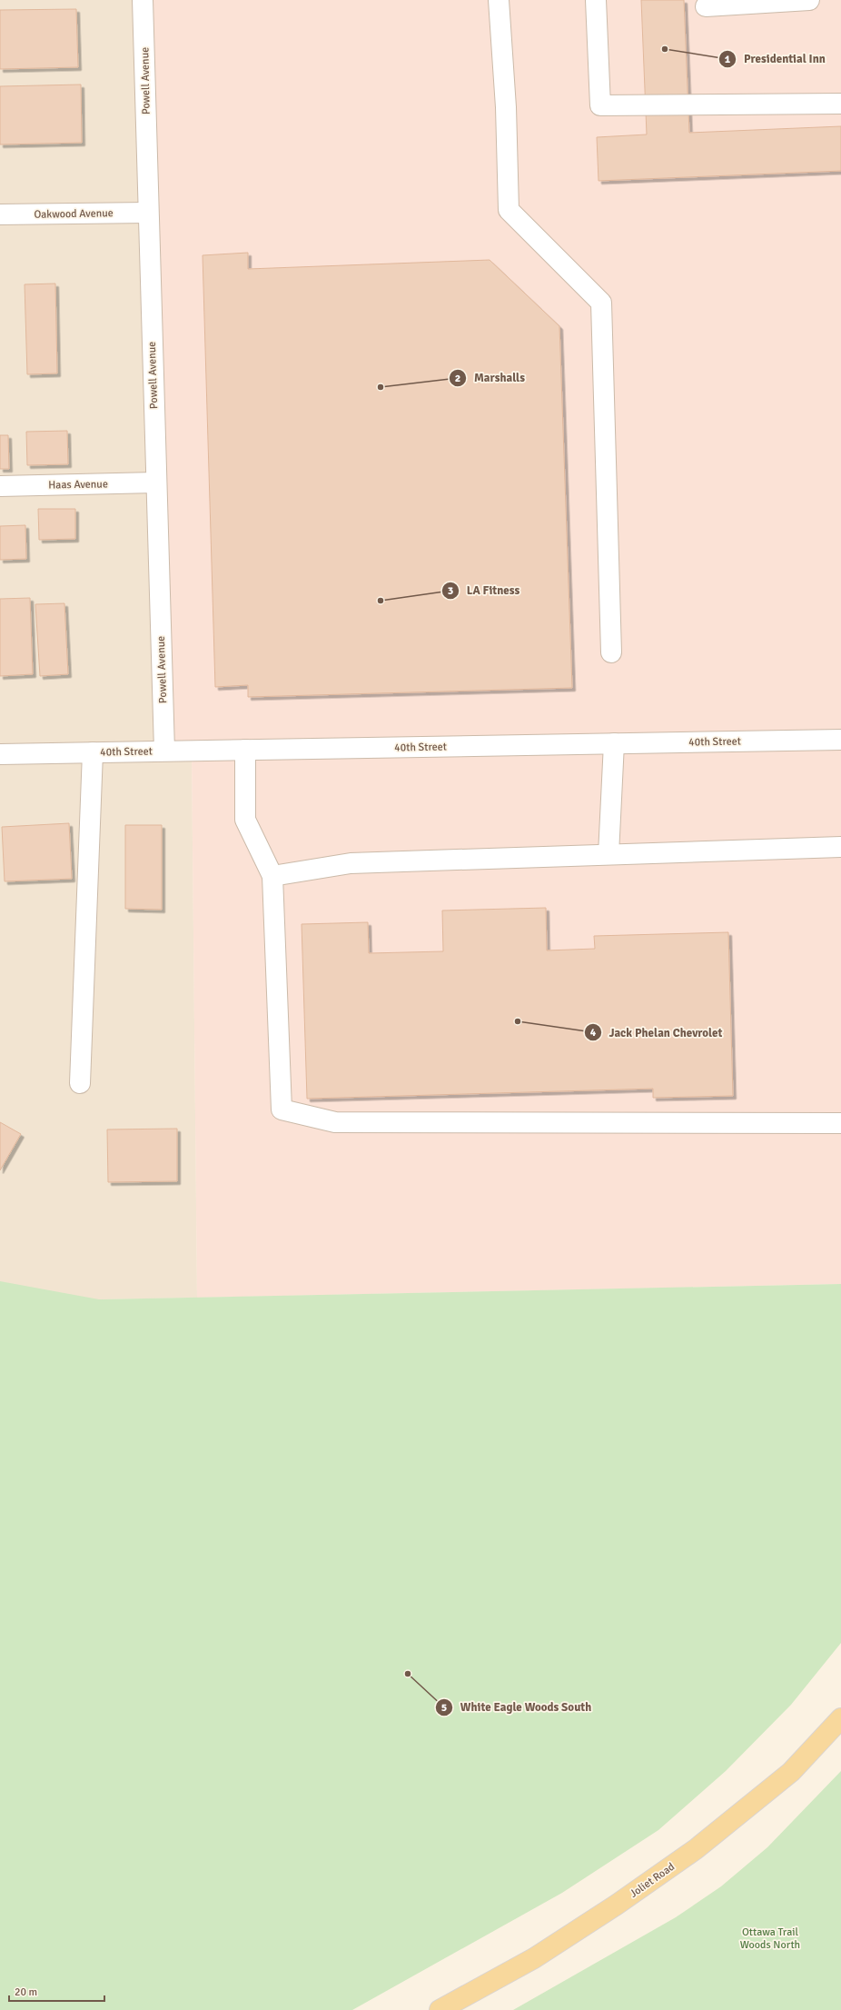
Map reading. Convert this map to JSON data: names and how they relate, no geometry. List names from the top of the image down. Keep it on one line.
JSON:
{"streets":{"main road":["Joliet Road"],"street":["Powell Avenue","Oakwood Avenue","Haas Avenue","40th Street"]},"crossings":[["Powell Avenue","Oakwood Avenue"],["Powell Avenue","Haas Avenue"],["Powell Avenue","40th Street"]],"parks":["Ottawa Trail Woods North"],"places":["Presidential Inn","Marshalls","LA Fitness","Jack Phelan Chevrolet","White Eagle Woods South"],"scale_bar":"20 m"}
